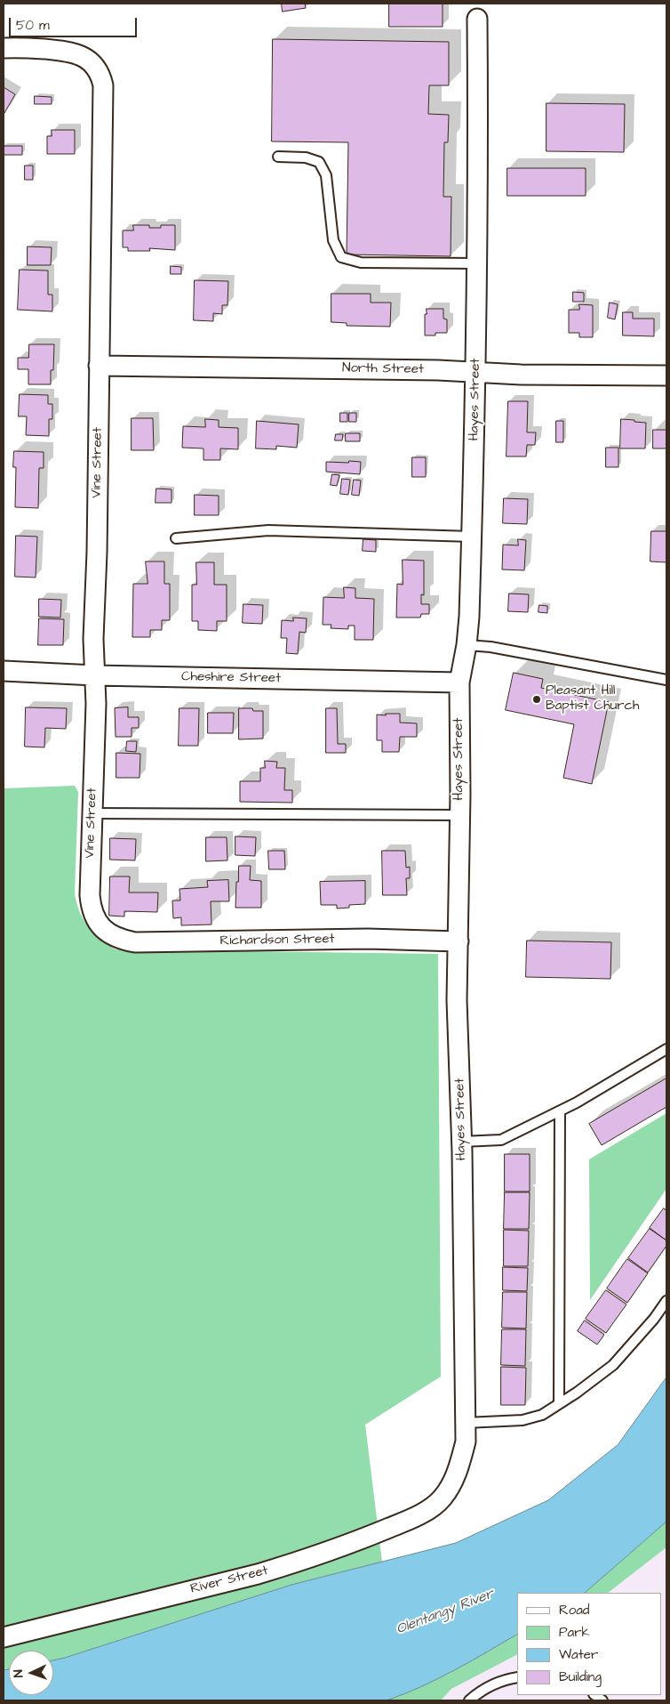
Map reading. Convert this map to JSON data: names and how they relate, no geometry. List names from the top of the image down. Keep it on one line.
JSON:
{"streets":{"street":["North Street","Hayes Street","Vine Street","Cheshire Street","Richardson Street","River Street"]},"crossings":[["North Street","Hayes Street"],["North Street","Vine Street"],["Hayes Street","Cheshire Street"],["Hayes Street","Richardson Street"],["Hayes Street","River Street"],["Vine Street","Cheshire Street"],["Vine Street","Richardson Street"]],"water":["Olentangy River"],"places":["Pleasant Hill Baptist Church"],"legend":["Road","Park","Water","Building"],"scale_bar":"50 m","north":"left"}
